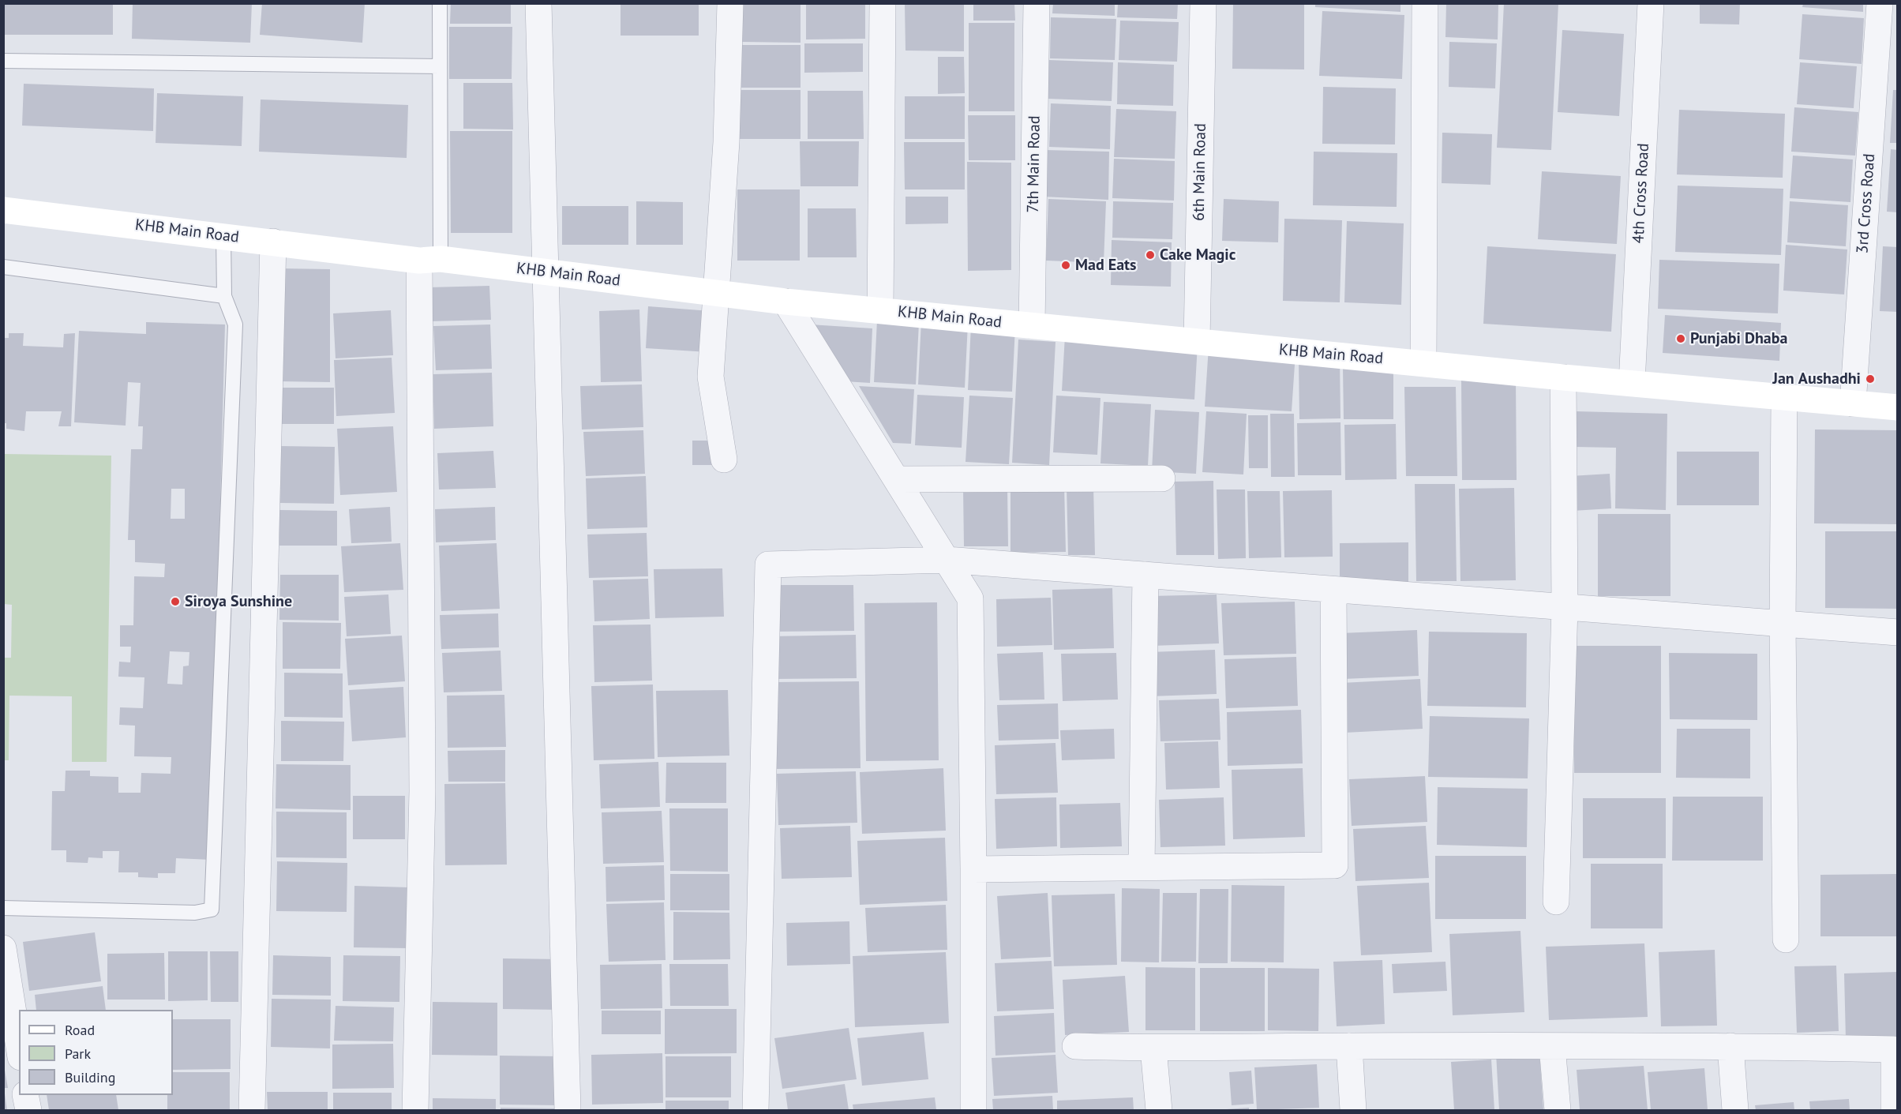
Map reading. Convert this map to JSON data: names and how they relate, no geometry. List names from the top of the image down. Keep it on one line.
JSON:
{"streets":{"main road":["KHB Main Road"],"street":["7th Main Road","6th Main Road","4th Cross Road","3rd Cross Road"]},"crossings":[["7th Main Road","KHB Main Road"],["6th Main Road","KHB Main Road"],["4th Cross Road","KHB Main Road"],["3rd Cross Road","KHB Main Road"]],"places":["Cake Magic","Mad Eats","Punjabi Dhaba","Jan Aushadhi","Siroya Sunshine"],"legend":["Road","Park","Building"]}
